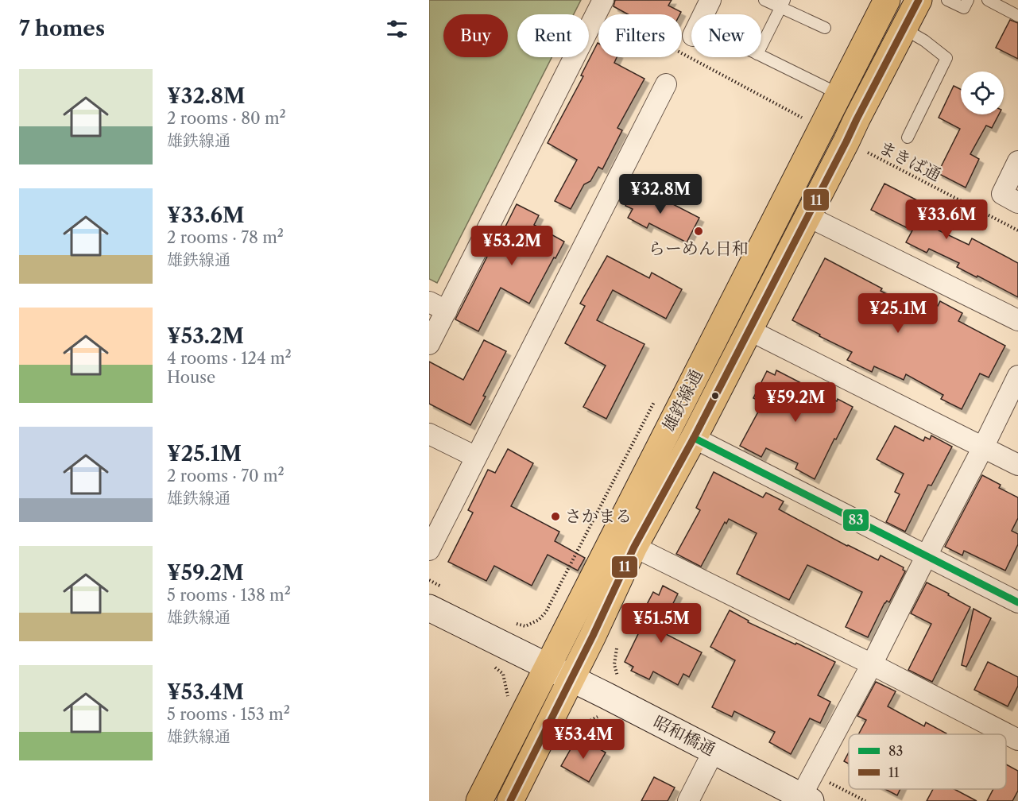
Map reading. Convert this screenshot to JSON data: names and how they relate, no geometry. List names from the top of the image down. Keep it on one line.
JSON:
{"streets":{"main road":["雄鉄線通"],"street":["昭和橋通"],"path":["まきば通"]},"crossings":[["雄鉄線通","昭和橋通"]],"places":["らーめん日和","さかまる"],"lines":["transit line 11","transit line 83"],"legend":["83","11"],"page":{"heading":"7 homes","chip":["Buy","Rent","Filters","New"],"list":[{"name":"¥32.8M","note":"2 rooms · 80 m² · 雄鉄線通"},{"name":"¥33.6M","note":"2 rooms · 78 m² · 雄鉄線通"},{"name":"¥53.2M","note":"4 rooms · 124 m² · House"},{"name":"¥25.1M","note":"2 rooms · 70 m² · 雄鉄線通"},{"name":"¥59.2M","note":"5 rooms · 138 m² · 雄鉄線通"},{"name":"¥53.4M","note":"5 rooms · 153 m² · 雄鉄線通"}],"price":["¥32.8M","¥33.6M","¥53.2M","¥25.1M","¥59.2M","¥51.5M","¥53.4M"]}}
